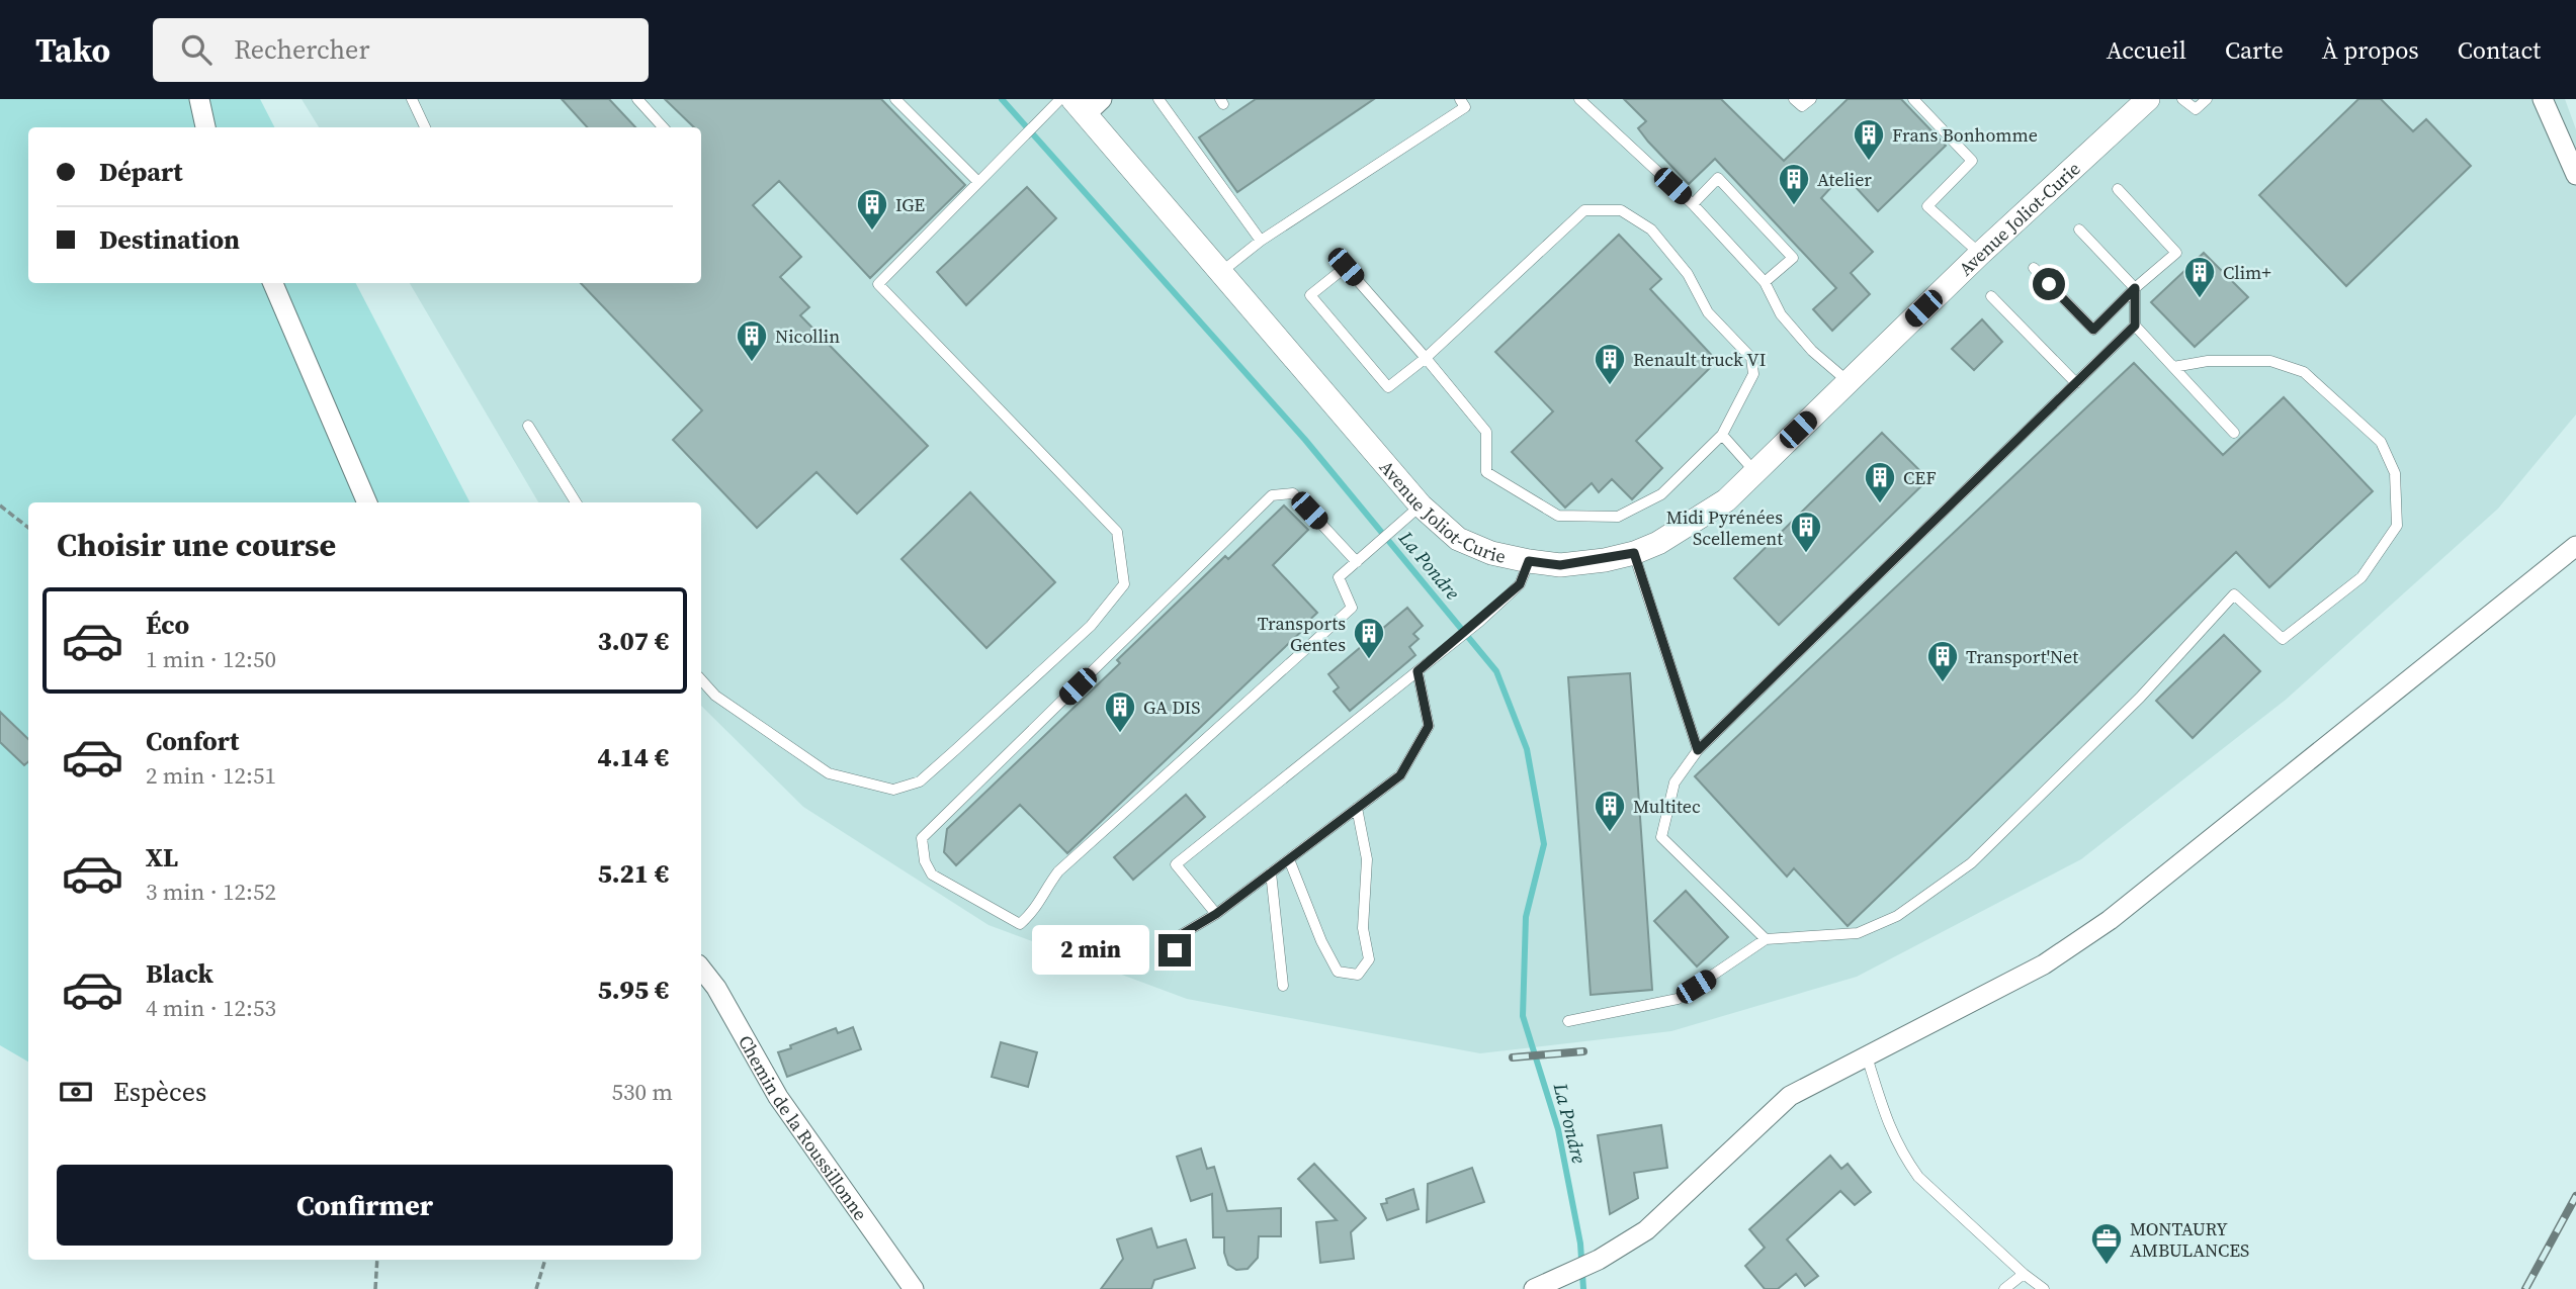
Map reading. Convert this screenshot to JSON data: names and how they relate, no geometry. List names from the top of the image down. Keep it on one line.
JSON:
{"streets":{"street":["Avenue Joliot-Curie","Chemin de la Roussillonne"]},"water":["La Pondre"],"places":{"building":["Frans Bonhomme","Atelier","IGE","Clim+","Nicollin","Renault truck VI","CEF","Midi Pyrénées Scellement","Transports Gentes","Transport'Net","GA DIS","Multitec"],"office":["MONTAURY AMBULANCES"]},"page":{"header":"Tako","search":"Rechercher","nav":["Accueil","Carte","À propos","Contact"],"banner":["Départ","Destination"],"heading":"Choisir une course","list":[{"name":"Éco","note":"1 min · 12:50","value":"3.07 €"},{"name":"Confort","note":"2 min · 12:51","value":"4.14 €"},{"name":"XL","note":"3 min · 12:52","value":"5.21 €"},{"name":"Black","note":"4 min · 12:53","value":"5.95 €"}],"bubble":"2 min","pay":["Espèces","530 m"],"buttons":"Confirmer"}}
